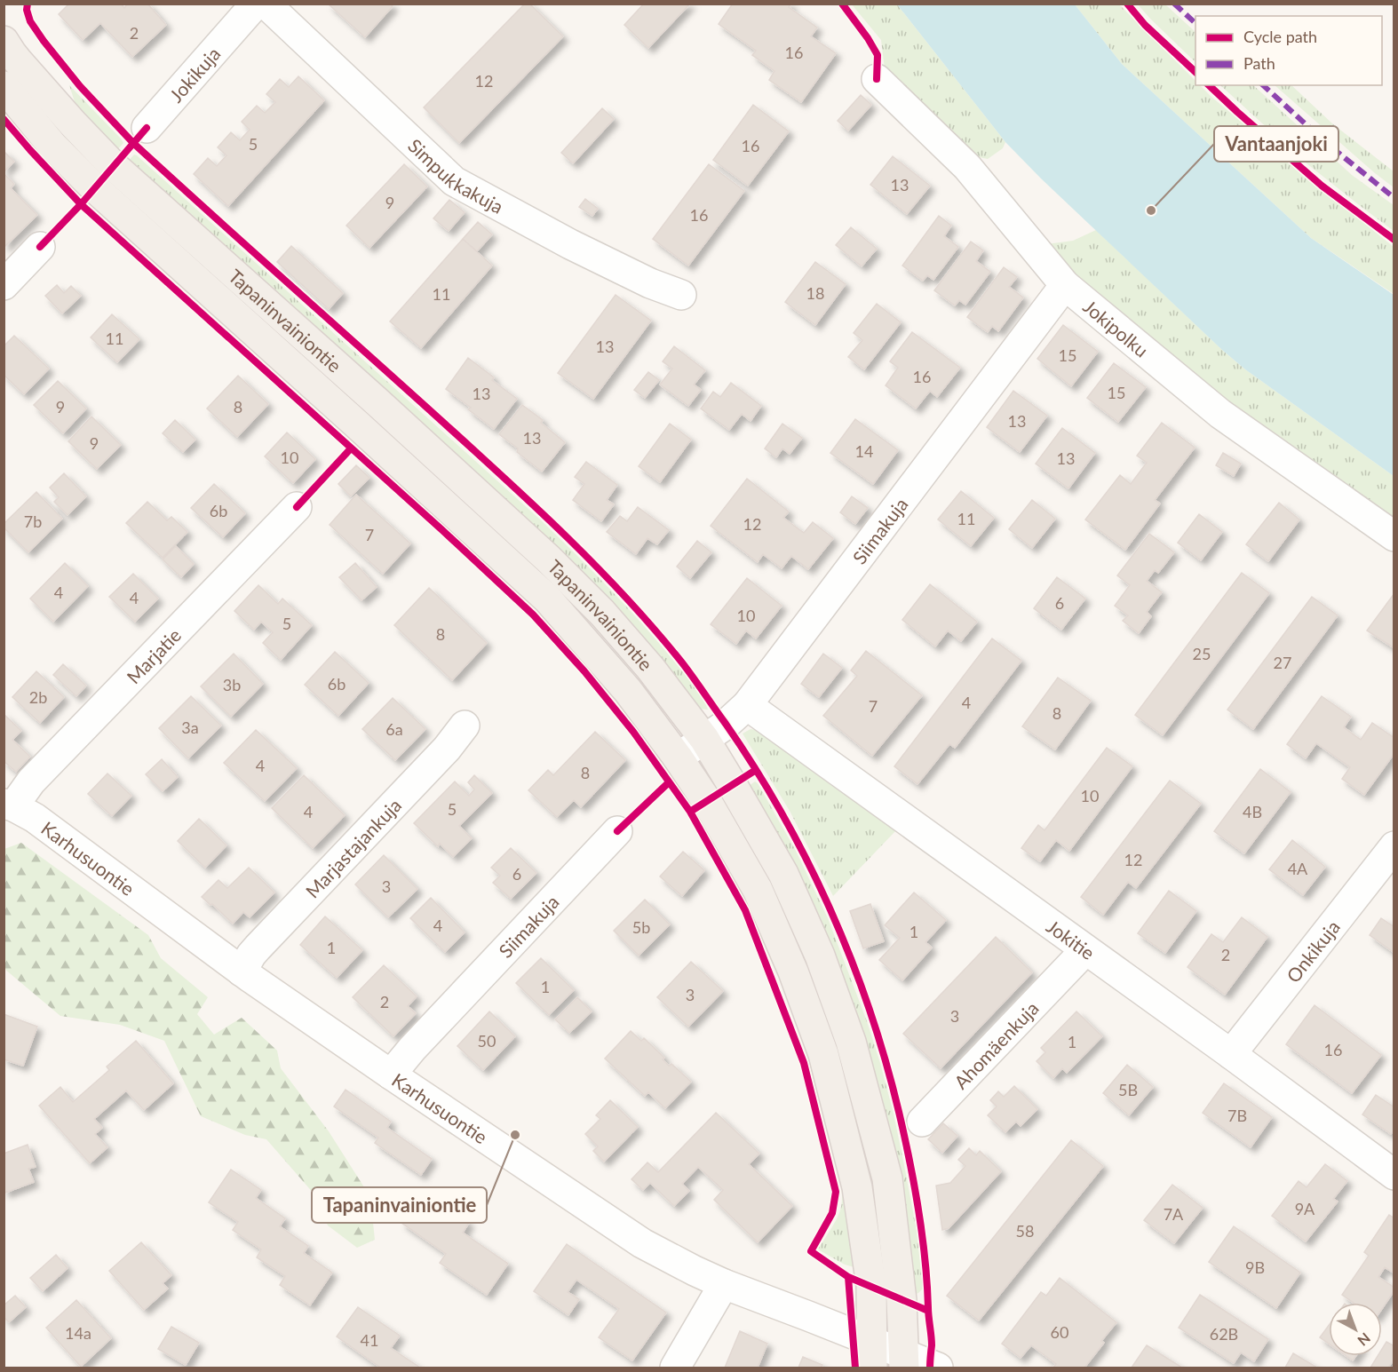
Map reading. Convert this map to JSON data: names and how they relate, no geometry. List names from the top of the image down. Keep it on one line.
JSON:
{"streets":{"main road":["Tapaninvainiontie"],"street":["Jokikuja","Simpukkakuja","Jokipolku","Siimakuja","Marjatie","Marjastajankuja","Karhusuontie","Jokitie","Onkikuja","Ahomäenkuja"]},"crossings":[["Tapaninvainiontie","Siimakuja"],["Tapaninvainiontie","Karhusuontie"],["Jokipolku","Siimakuja"],["Siimakuja","Karhusuontie"],["Siimakuja","Jokitie"],["Marjatie","Karhusuontie"],["Marjastajankuja","Karhusuontie"],["Jokitie","Onkikuja"],["Jokitie","Ahomäenkuja"]],"places":["Vantaanjoki","Tapaninvainiontie"],"house_numbers":["2","16","12","5","16","13","9","16","18","11","11","13","15","16","15","13","9","8","13","13","9","14","10","13","6b","11","7b","12","7","4","4","6","10","5","8","25","27","6b","3b","2b","4","7","8","3a","6a","4","8","10","5","4","4B","12","4A","6","3","4","5b","1","1","2","1","3","2","3","50","1","16","5B","7B","9A","7A","58","9B","60","14a","62B","41"],"legend":["Cycle path","Path"],"north":"bottom right"}
